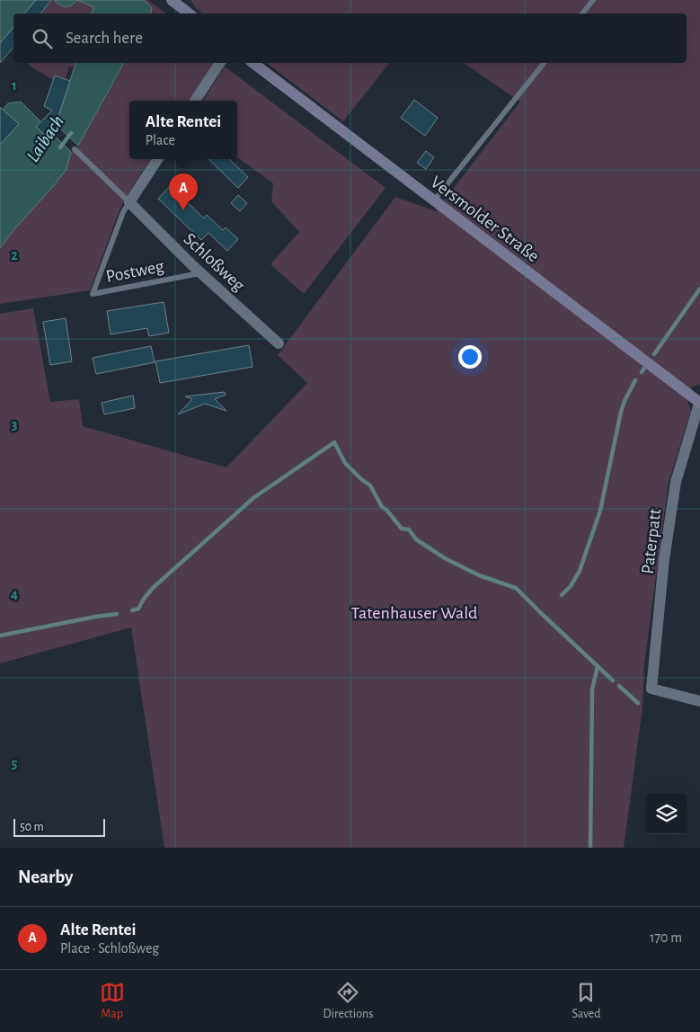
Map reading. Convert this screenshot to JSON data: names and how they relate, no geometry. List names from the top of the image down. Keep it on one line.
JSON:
{"streets":{"main road":["Versmolder Straße"],"street":["Schloßweg","Paterpatt"],"lane":["Postweg"]},"crossings":[["Versmolder Straße","Paterpatt"],["Schloßweg","Postweg"]],"water":["Laibach"],"parks":["Tatenhauser Wald"],"scale_bar":"50 m","page":{"search":"Search here","popup":["Alte Rentei","Place"],"pins":"A","scale":"50 m","heading":"Nearby","list":[{"mark":"A","name":"Alte Rentei","note":"Place · Schloßweg","value":"170 m"}],"nav":["Map","Directions","Saved"]},"grid":{"rows":["1","2","3","4","5"]}}
